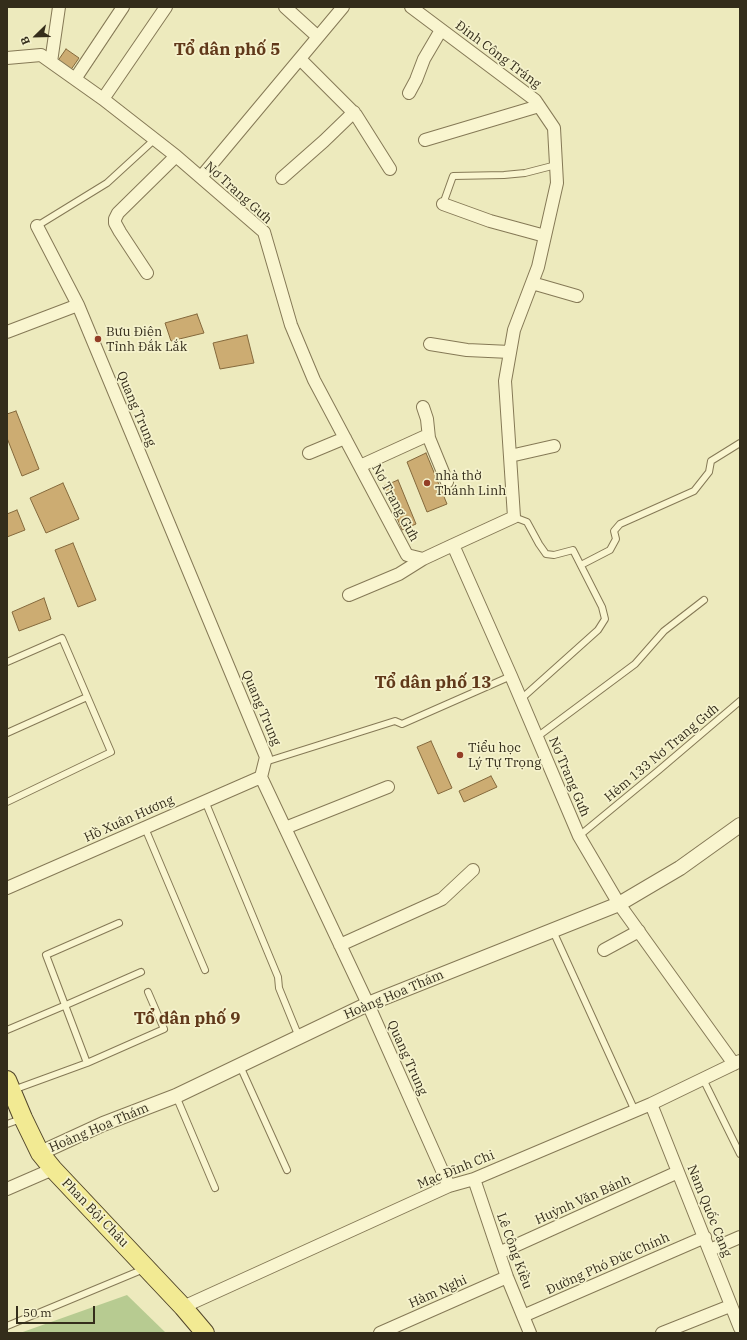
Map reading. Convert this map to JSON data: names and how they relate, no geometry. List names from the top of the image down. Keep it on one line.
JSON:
{"streets":{"main road":["Phan Bội Châu"],"street":["Đinh Công Tráng","Nơ Trang Gưh","Quang Trung","Hồ Xuân Hương","Hoàng Hoa Thám","Mạc Đĩnh Chi","Huỳnh Văn Bánh","Nam Quốc Cang","Lê Công Kiều","Đường Phó Đức Chính","Hàm Nghi"],"lane":["Hẻm 133 Nơ Trang Gưh"]},"crossings":[["Nơ Trang Gưh","Hẻm 133 Nơ Trang Gưh"],["Nơ Trang Gưh","Hoàng Hoa Thám"],["Nơ Trang Gưh","Mạc Đĩnh Chi"],["Quang Trung","Hồ Xuân Hương"],["Quang Trung","Hoàng Hoa Thám"],["Quang Trung","Mạc Đĩnh Chi"],["Hoàng Hoa Thám","Phan Bội Châu"],["Mạc Đĩnh Chi","Nam Quốc Cang"],["Mạc Đĩnh Chi","Phan Bội Châu"],["Mạc Đĩnh Chi","Lê Công Kiều"],["Huỳnh Văn Bánh","Nam Quốc Cang"],["Huỳnh Văn Bánh","Lê Công Kiều"],["Nam Quốc Cang","Đường Phó Đức Chính"],["Lê Công Kiều","Đường Phó Đức Chính"],["Lê Công Kiều","Hàm Nghi"]],"districts":["Tổ dân phố 5","Tổ dân phố 13","Tổ dân phố 9"],"places":["Bưu Điện Tỉnh Đắk Lắk","nhà thờ Thánh Linh","Tiểu học Lý Tự Trọng"],"scale_bar":"50 m","north":"bottom left"}
